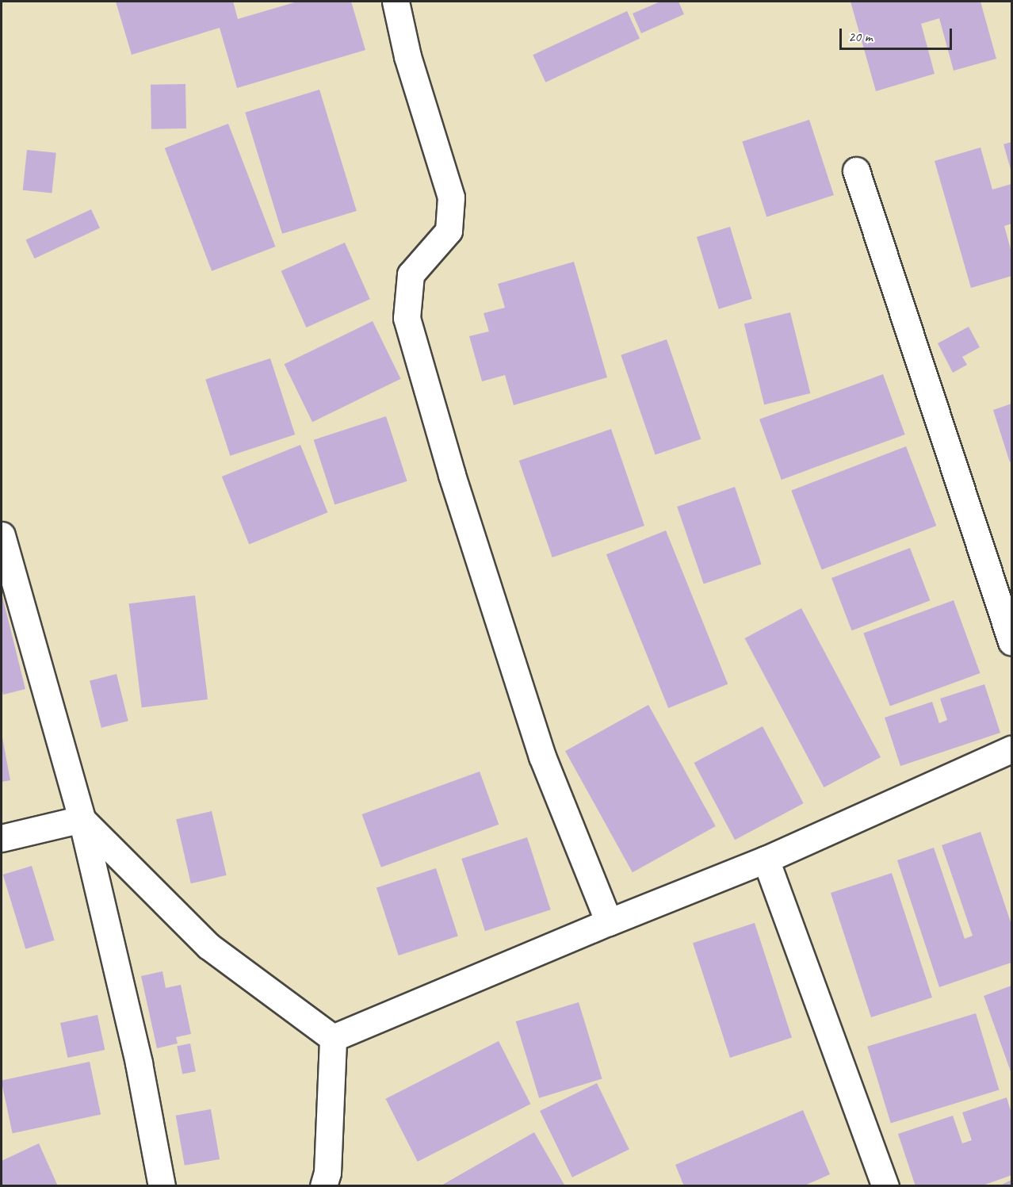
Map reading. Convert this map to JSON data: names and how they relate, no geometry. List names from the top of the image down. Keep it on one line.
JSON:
{"scale_bar":"20 m"}
